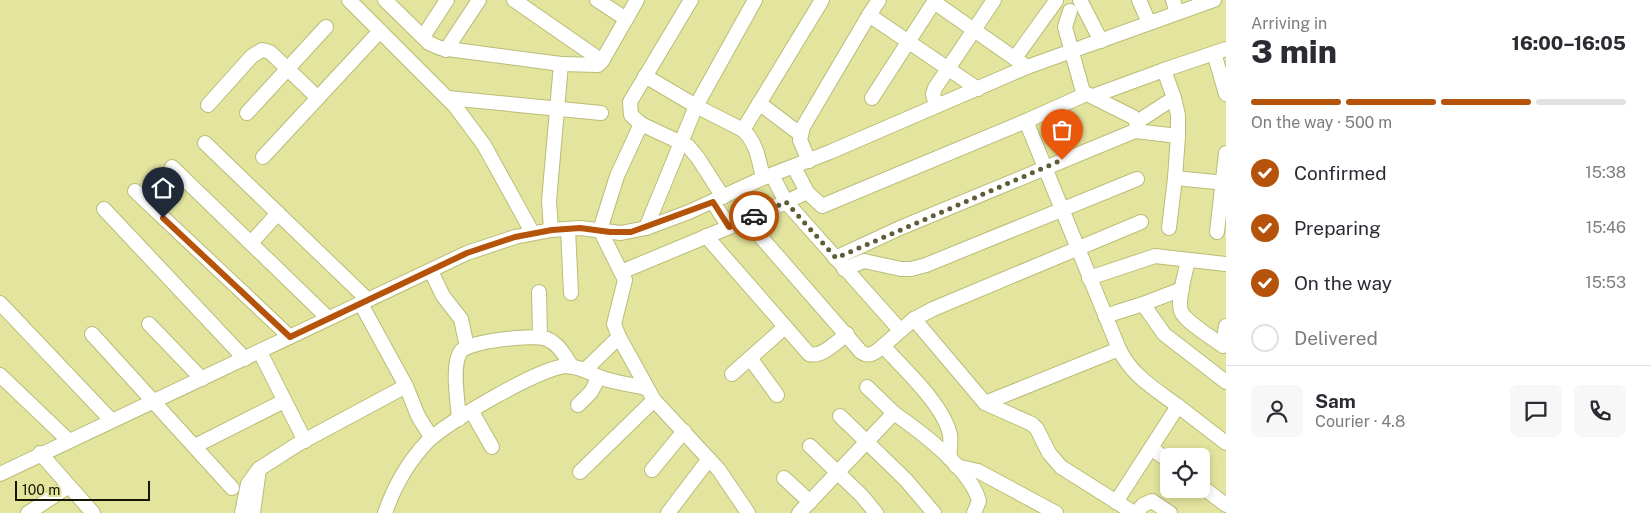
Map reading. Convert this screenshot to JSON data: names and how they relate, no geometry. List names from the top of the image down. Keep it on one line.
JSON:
{"scale_bar":"100 m","page":{"heading":["3 min","Arriving in","16:00–16:05"],"panel":["Sam","Courier · 4.8"],"bar":"On the way · 500 m","list":[["Confirmed","15:38"],["Preparing","15:46"],["On the way","15:53"],"Delivered"],"scale":"100 m"}}
